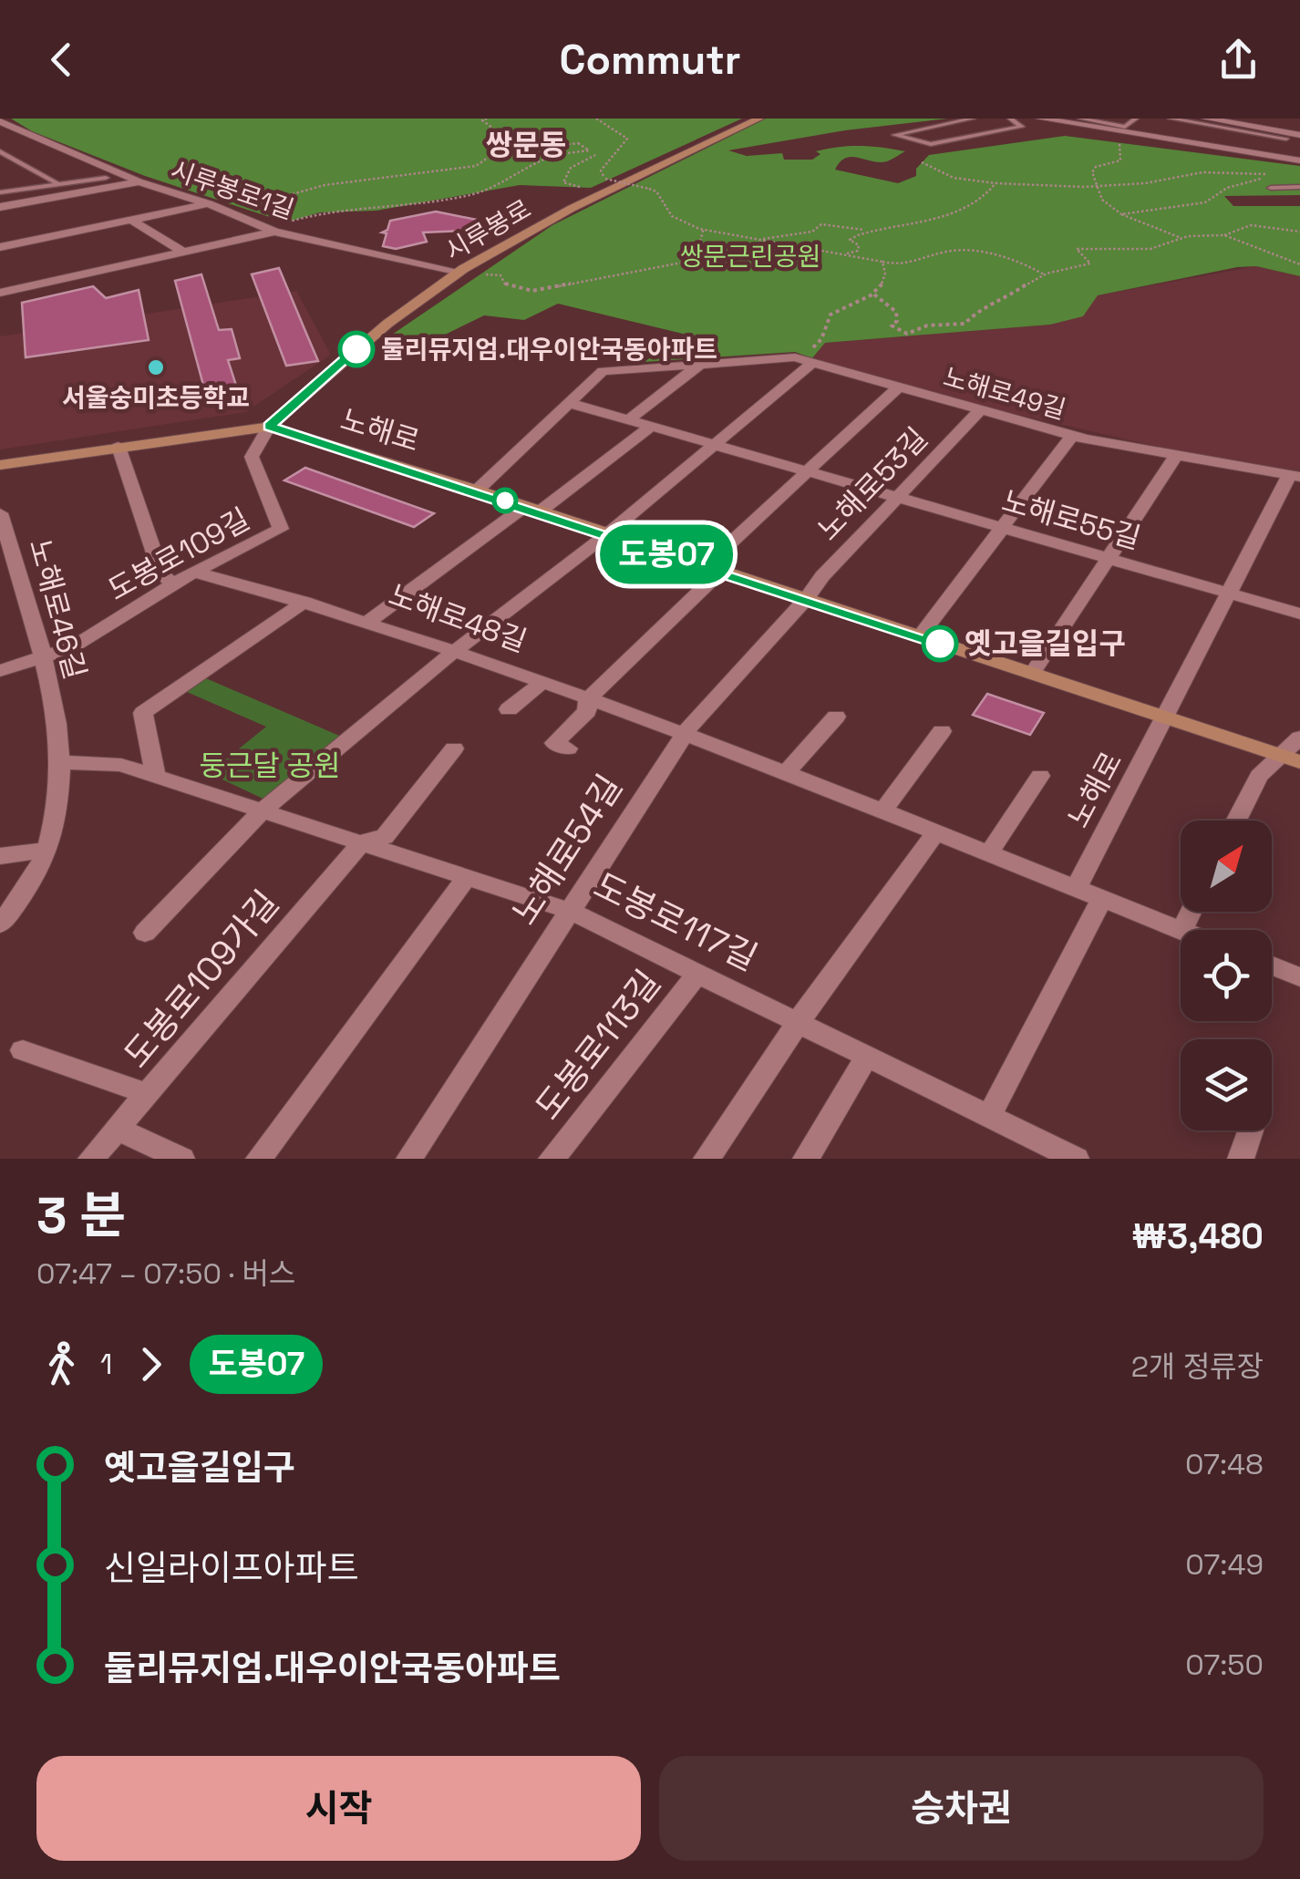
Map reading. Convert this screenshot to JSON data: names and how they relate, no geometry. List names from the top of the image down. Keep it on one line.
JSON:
{"streets":{"main road":["시루봉로","노해로"],"street":["시루봉로1길","노해로49길","노해로53길","노해로55길","도봉로109길","노해로46길","노해로48길","노해로54길","도봉로117길","도봉로109가길","도봉로113길"]},"crossings":[["시루봉로1길","시루봉로"],["시루봉로","노해로"],["시루봉로","도봉로109길"],["노해로49길","노해로"],["노해로49길","노해로53길"],["노해로49길","노해로55길"],["노해로","노해로53길"],["노해로","도봉로109길"],["노해로","노해로48길"],["노해로","노해로54길"],["노해로53길","노해로55길"],["노해로53길","노해로54길"],["도봉로109길","노해로46길"],["도봉로109길","노해로48길"],["노해로46길","도봉로117길"],["노해로48길","노해로54길"],["노해로54길","도봉로117길"],["도봉로117길","도봉로109가길"],["도봉로117길","도봉로113길"]],"districts":["쌍문동"],"parks":["쌍문근린공원","둥근달 공원"],"places":["둘리뮤지엄.대우이안국동아파트","서울숭미초등학교","옛고을길입구"],"lines":["bus line 도봉07"],"north":"top right","page":{"header":"Commutr","on_map":"도봉07","heading":["3 분","07:47 – 07:50 · 버스","₩3,480"],"legs":["1","도봉07","2개 정류장"],"list":[{"name":"옛고을길입구","value":"07:48"},{"name":"신일라이프아파트","value":"07:49"},{"name":"둘리뮤지엄.대우이안국동아파트","value":"07:50"}],"buttons":["시작","승차권"]}}
